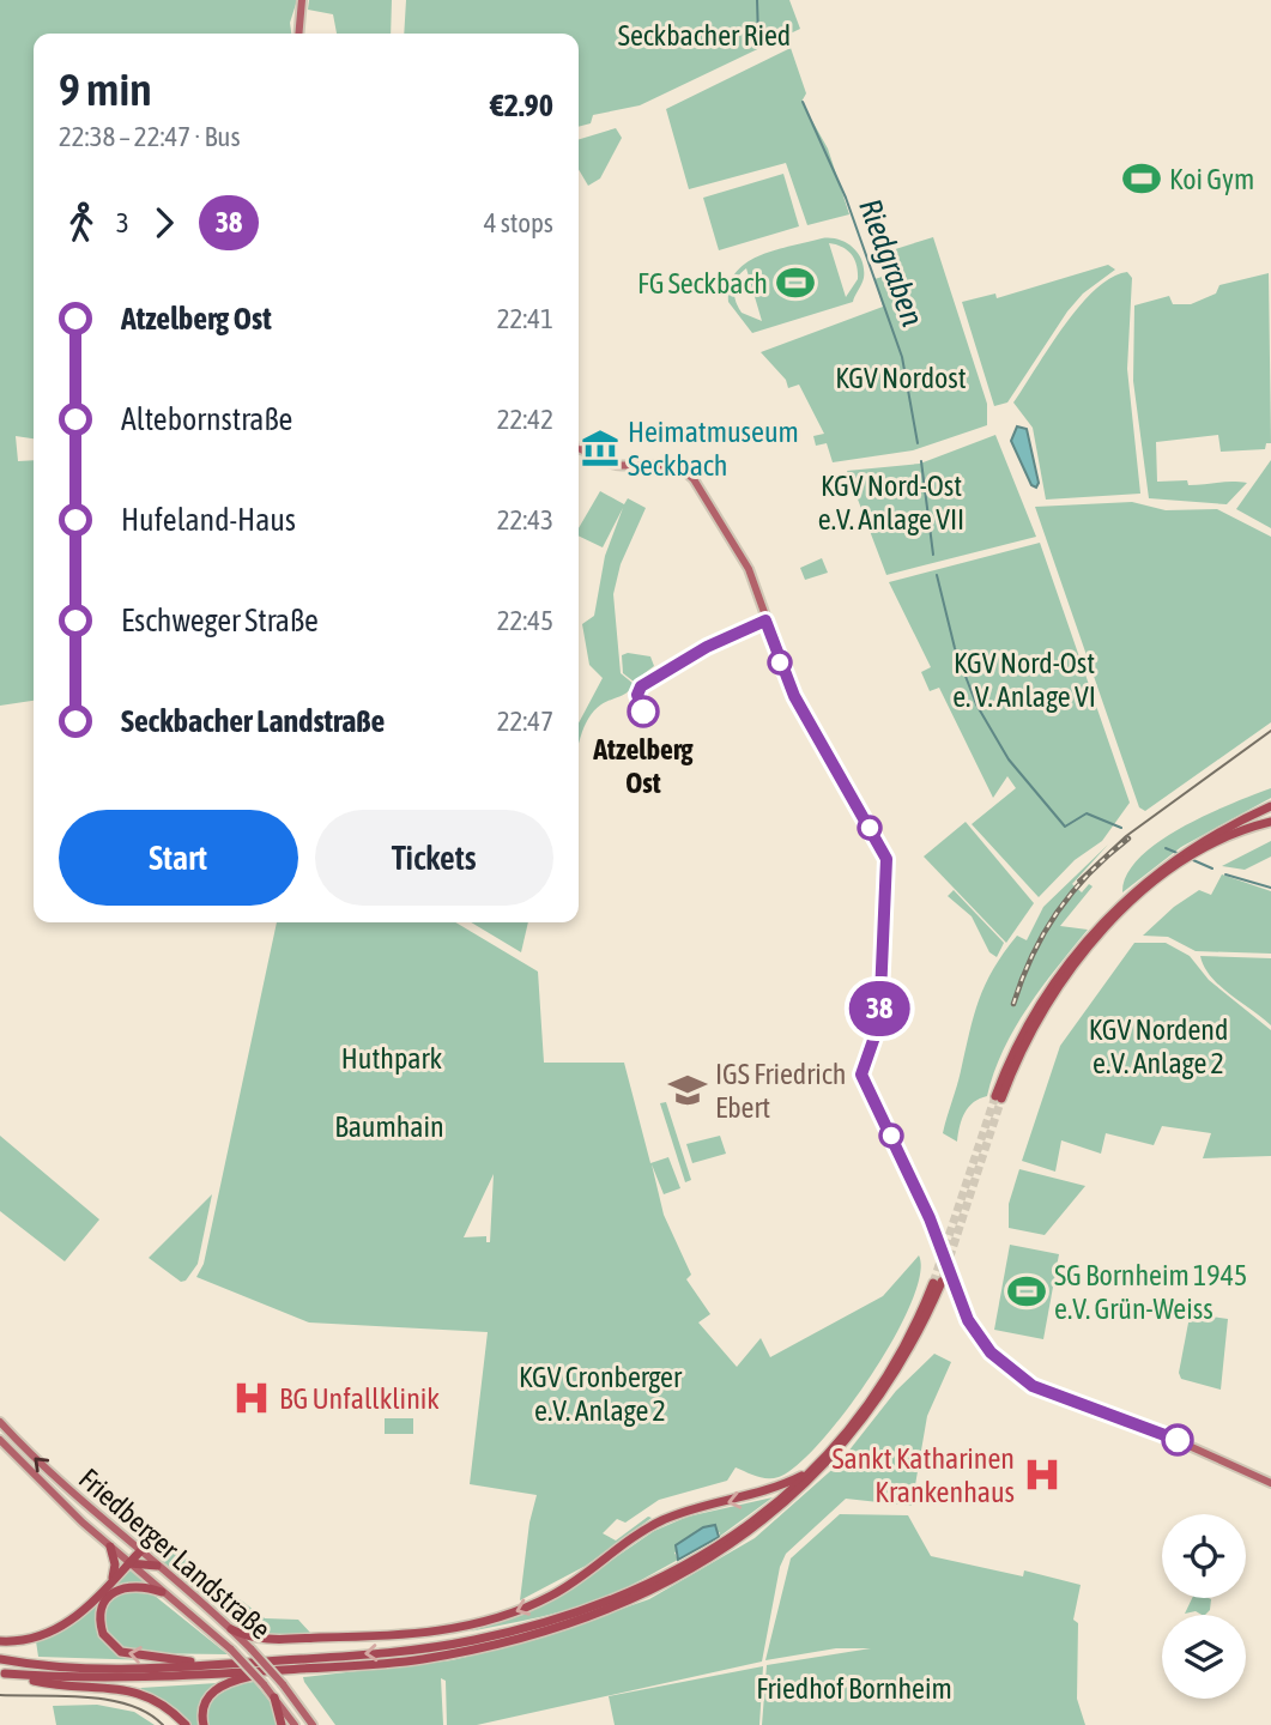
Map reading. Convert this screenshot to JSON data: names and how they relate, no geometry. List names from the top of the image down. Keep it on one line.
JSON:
{"streets":{"main road":["Friedberger Landstraße"]},"water":["Riedgraben"],"parks":["Seckbacher Ried","KGV Nordost","KGV Nord-Ost e.V. Anlage VII","KGV Nord-Ost e. V. Anlage VI","KGV Nordend e.V. Anlage 2","Huthpark","Baumhain","KGV Cronberger e.V. Anlage 2","Friedhof Bornheim"],"places":{"sports":["Koi Gym","FG Seckbach","SG Bornheim 1945 e.V. Grün-Weiss"],"museum":["Heimatmuseum Seckbach"],"other":["Atzelberg Ost"],"school or university":["IGS Friedrich Ebert"],"hospital":["BG Unfallklinik","Sankt Katharinen Krankenhaus"]},"lines":["bus line 38"],"page":{"on_map":"38","heading":["9 min","22:38 – 22:47 · Bus","€2.90"],"legs":["3","38","4 stops"],"list":[{"name":"Atzelberg Ost","value":"22:41"},{"name":"Altebornstraße","value":"22:42"},{"name":"Hufeland-Haus","value":"22:43"},{"name":"Eschweger Straße","value":"22:45"},{"name":"Seckbacher Landstraße","value":"22:47"}],"buttons":["Start","Tickets"]}}
